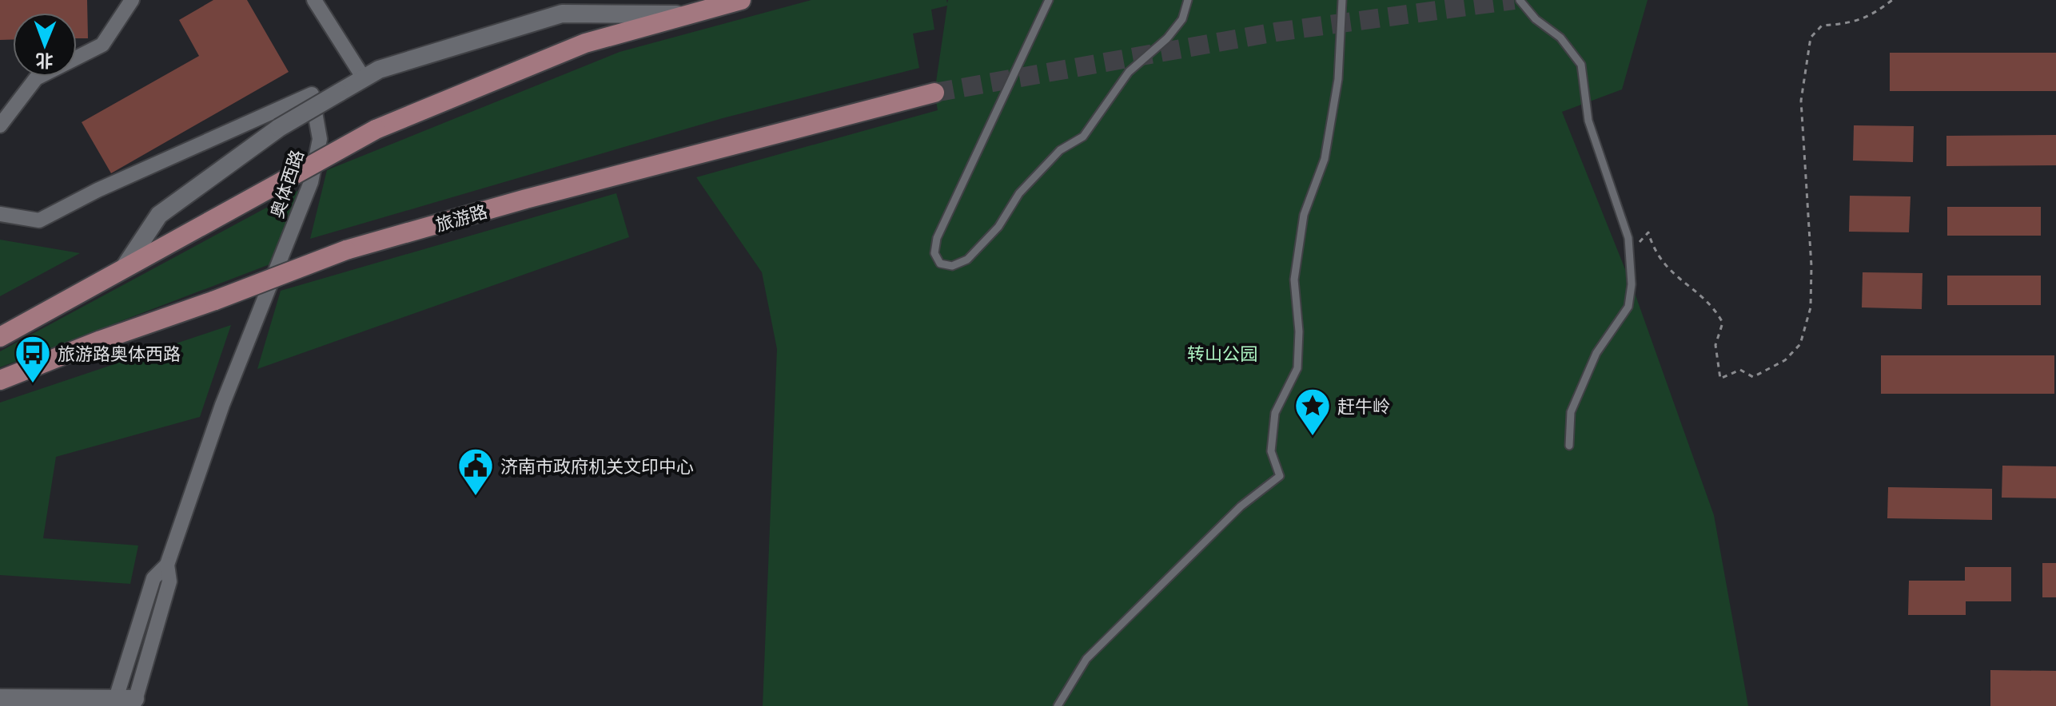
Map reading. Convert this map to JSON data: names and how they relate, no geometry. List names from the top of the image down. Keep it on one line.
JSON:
{"streets":{"main road":["旅游路"],"street":["奥体西路"]},"parks":["转山公园"],"places":{"bus stop":["旅游路奥体西路"],"place":["赶牛岭"],"public building":["济南市政府机关文印中心"]},"north":"bottom"}
